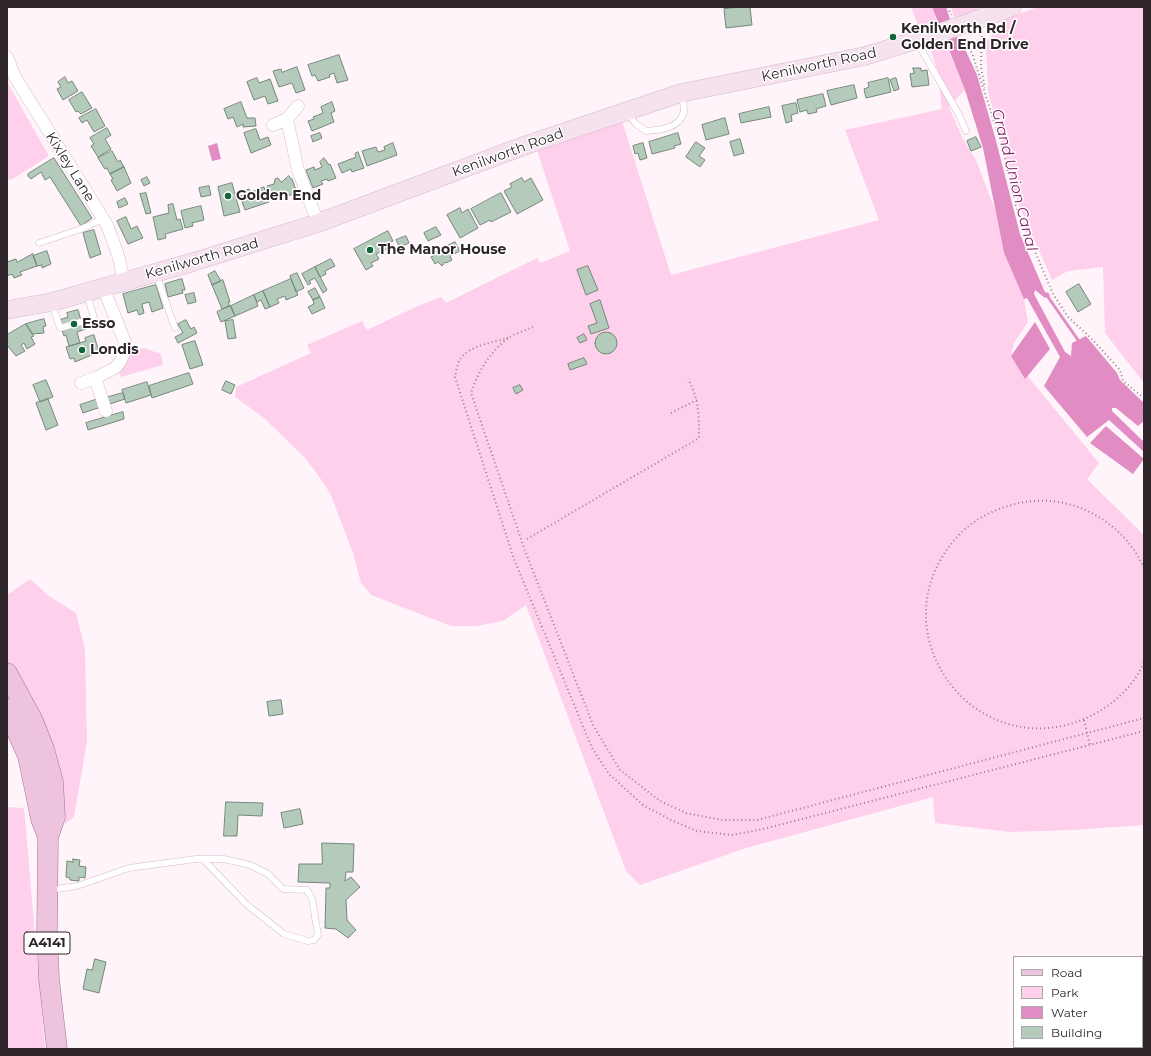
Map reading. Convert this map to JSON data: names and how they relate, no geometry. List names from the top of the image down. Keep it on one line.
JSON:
{"streets":{"main road":["Kenilworth Road","A4141"],"street":["Kixley Lane"]},"crossings":[["Kenilworth Road","Kixley Lane"]],"water":["Grand Union Canal"],"places":["Kenilworth Rd / Golden End Drive","Golden End","The Manor House","Esso","Londis"],"legend":["Road","Park","Water","Building"]}
